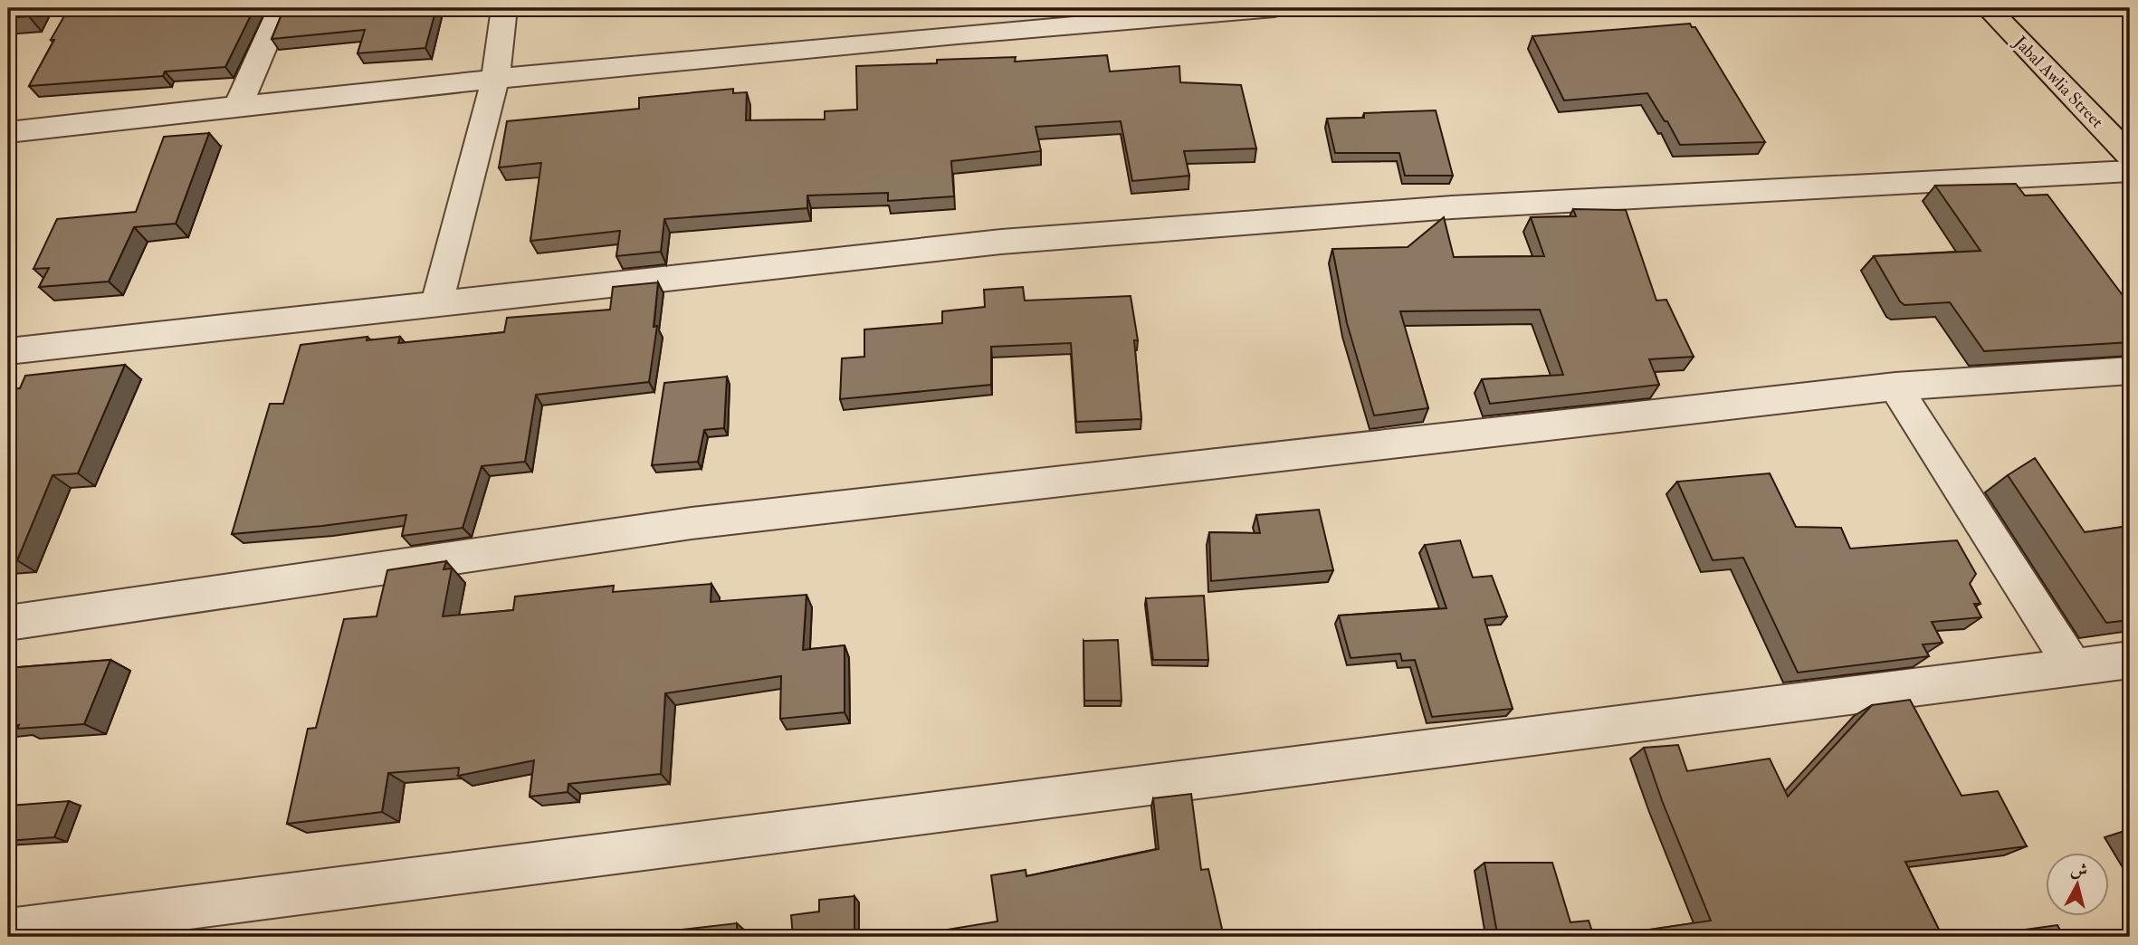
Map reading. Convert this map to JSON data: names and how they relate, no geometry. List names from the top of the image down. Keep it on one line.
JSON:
{"streets":{"highway":["Jabal Awlia Street"]},"north":"top"}
